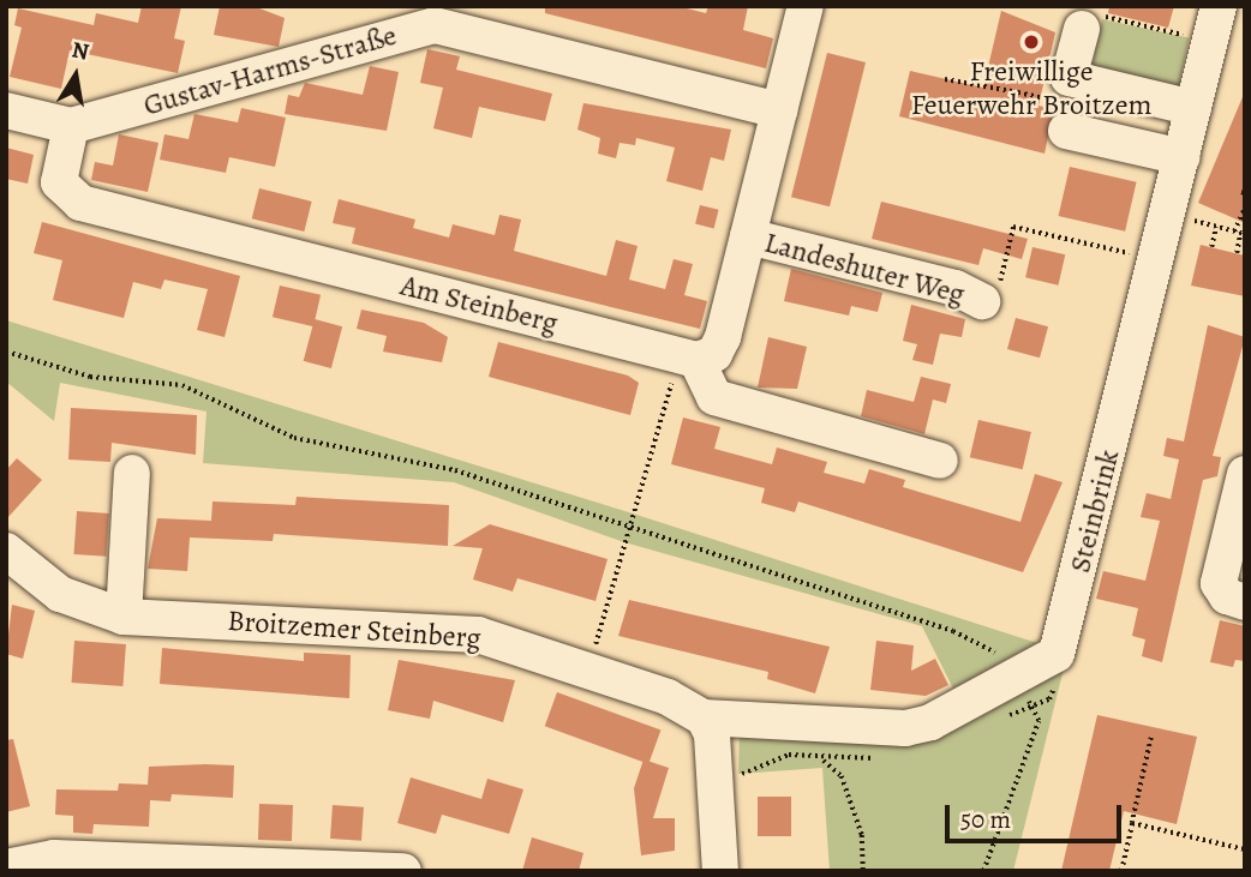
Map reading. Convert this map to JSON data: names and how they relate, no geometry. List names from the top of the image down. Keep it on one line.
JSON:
{"streets":{"street":["Gustav-Harms-Straße","Landeshuter Weg","Am Steinberg","Steinbrink","Broitzemer Steinberg"]},"crossings":[["Gustav-Harms-Straße","Landeshuter Weg"],["Gustav-Harms-Straße","Am Steinberg"],["Landeshuter Weg","Am Steinberg"],["Steinbrink","Broitzemer Steinberg"]],"places":["Freiwillige Feuerwehr Broitzem"],"scale_bar":"50 m","north":"top"}
